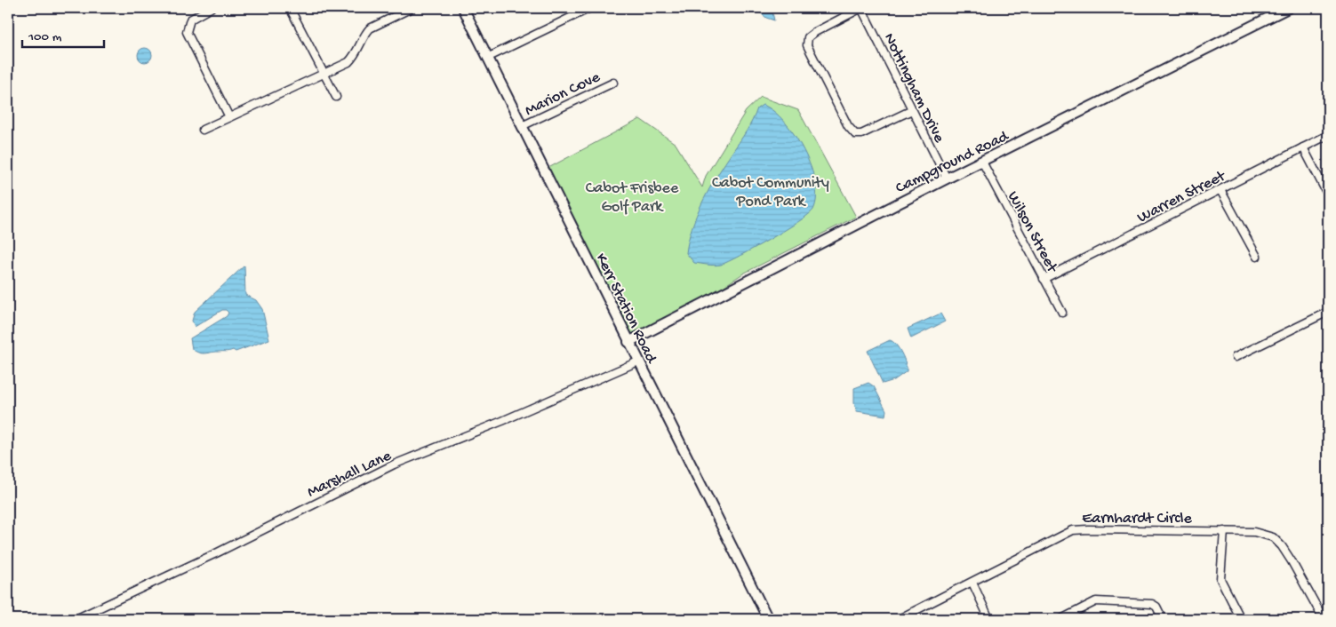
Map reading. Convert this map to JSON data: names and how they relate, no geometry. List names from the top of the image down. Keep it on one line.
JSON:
{"streets":{"street":["Nottingham Drive","Marion Cove","Campground Road","Warren Street","Wilson Street","Kerr Station Road","Marshall Lane","Earnhardt Circle"]},"crossings":[["Nottingham Drive","Campground Road"],["Marion Cove","Kerr Station Road"],["Campground Road","Wilson Street"],["Campground Road","Kerr Station Road"],["Warren Street","Wilson Street"],["Kerr Station Road","Marshall Lane"]],"parks":["Cabot Community Pond Park","Cabot Frisbee Golf Park"],"scale_bar":"100 m"}
